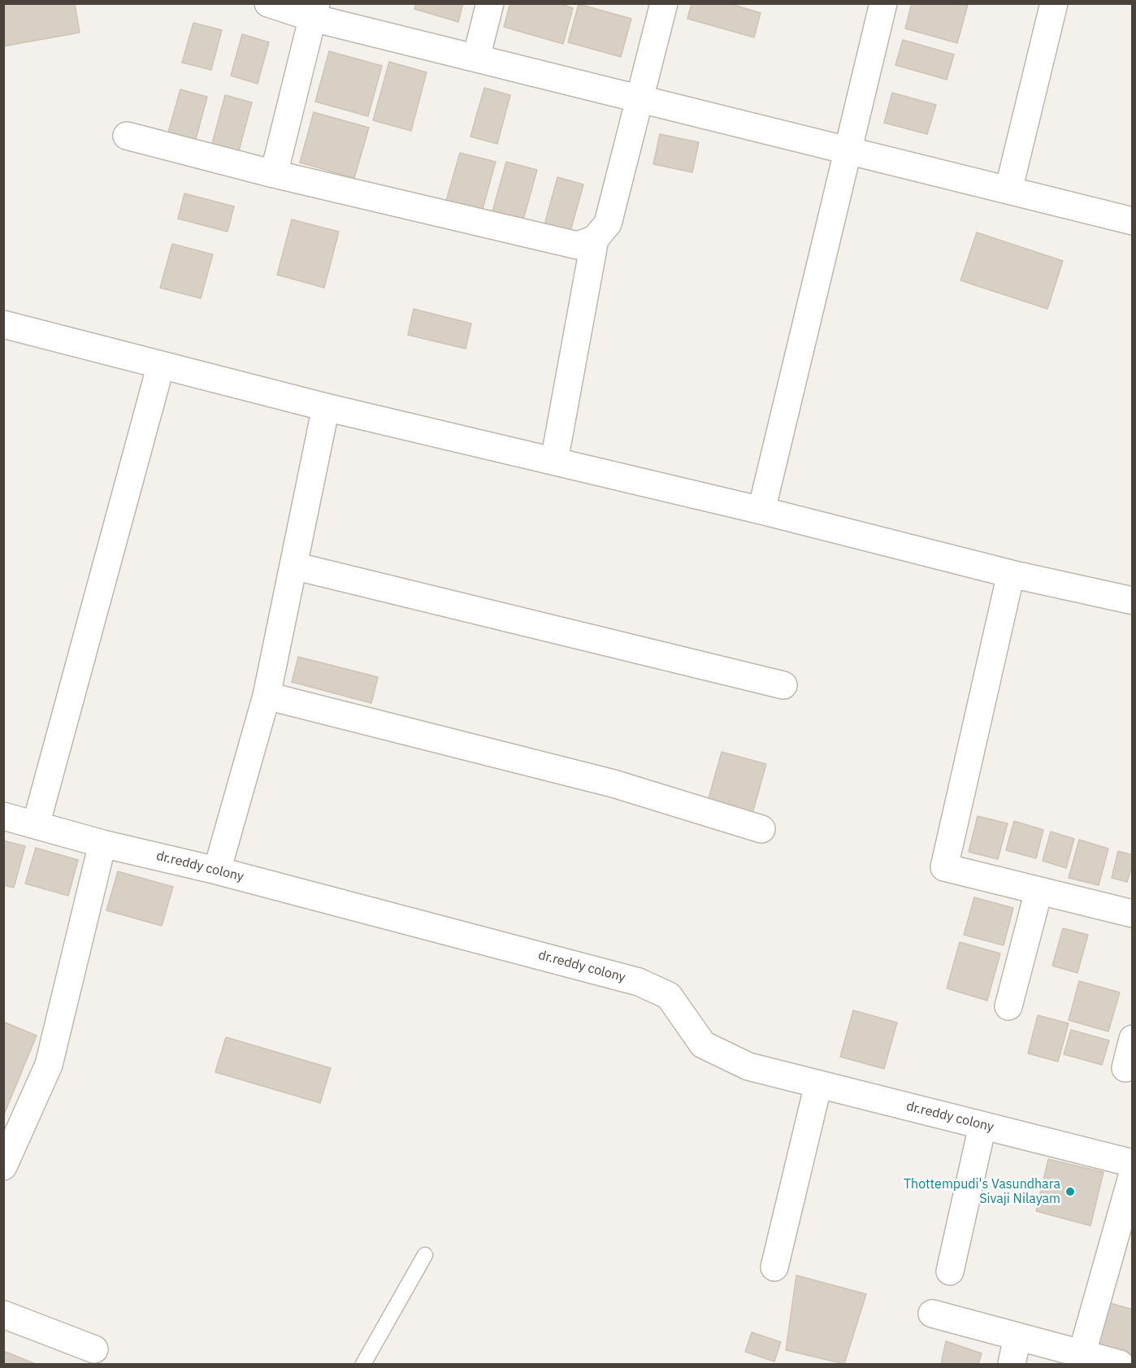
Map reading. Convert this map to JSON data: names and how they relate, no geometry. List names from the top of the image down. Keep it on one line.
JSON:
{"streets":{"street":["dr.reddy colony"]},"places":["Thottempudi's Vasundhara Sivaji Nilayam"]}
